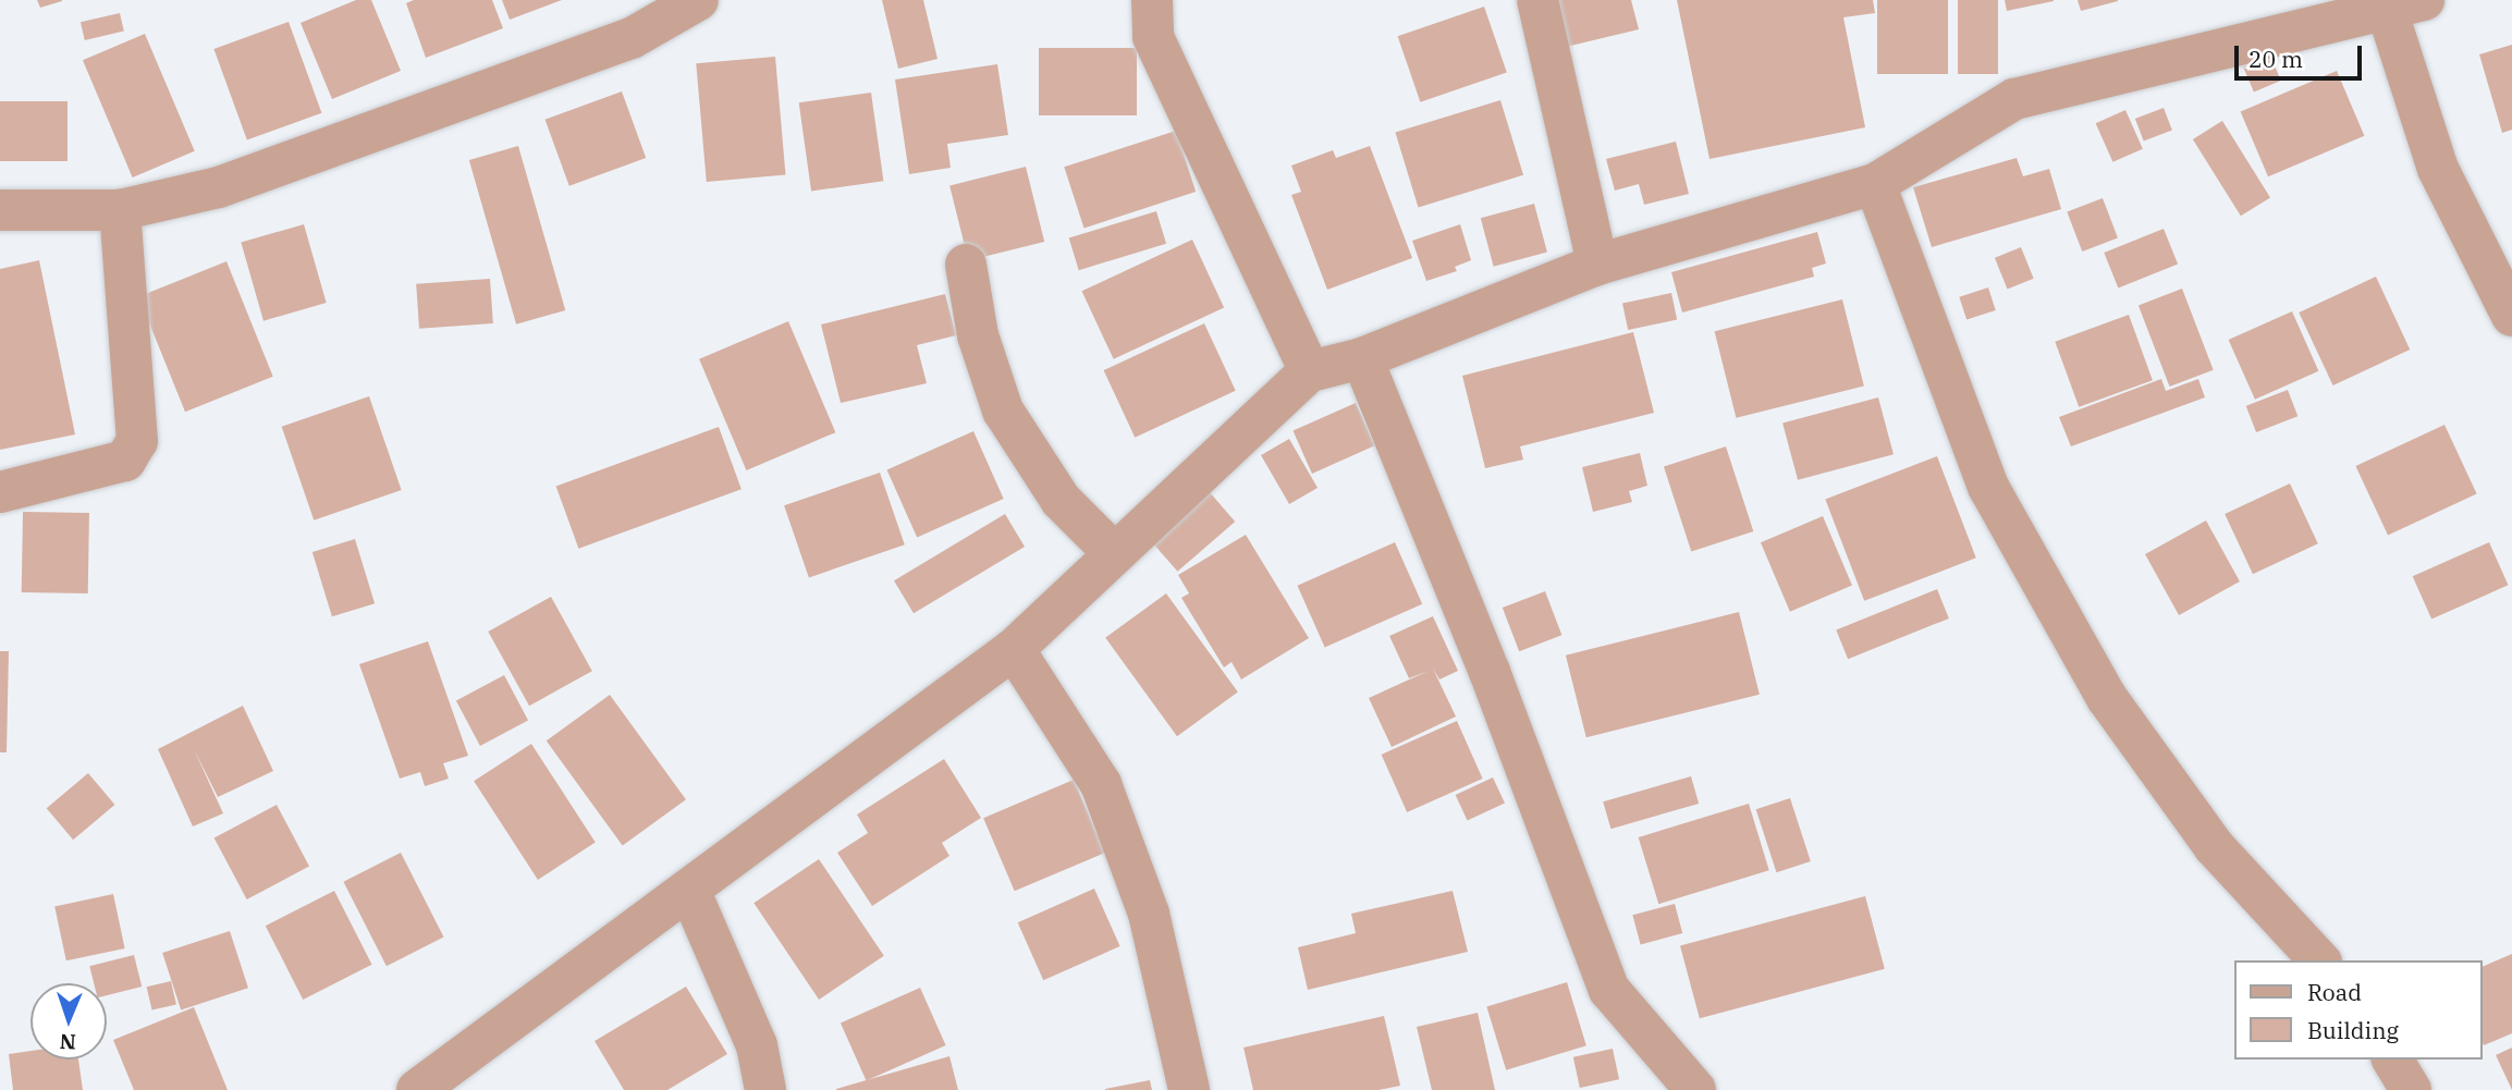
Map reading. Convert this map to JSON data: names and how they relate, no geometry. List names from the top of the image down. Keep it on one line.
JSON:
{"legend":["Road","Building"],"scale_bar":"20 m","north":"bottom"}
